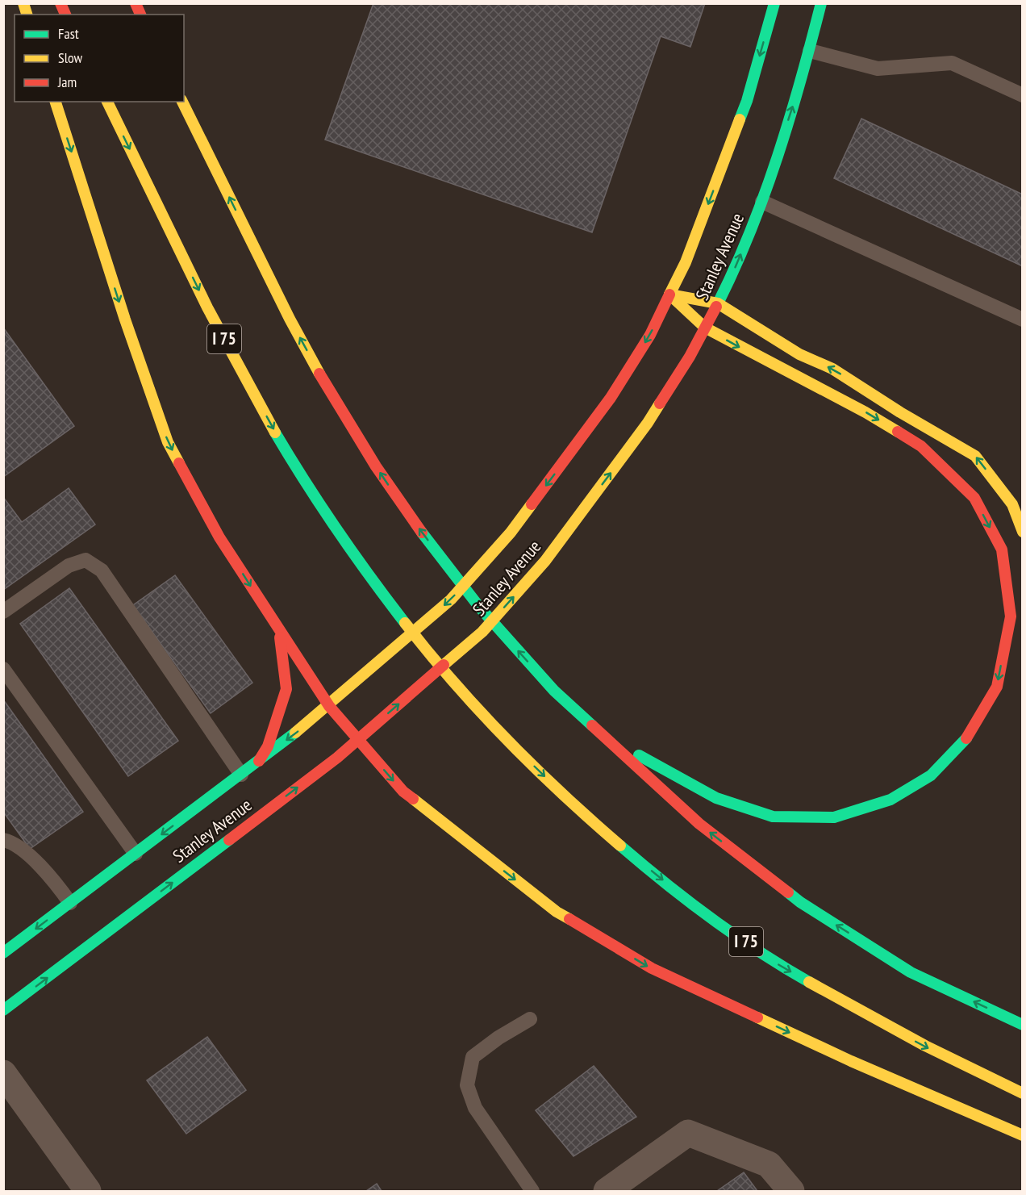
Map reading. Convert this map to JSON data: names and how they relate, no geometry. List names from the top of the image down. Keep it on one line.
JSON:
{"streets":{"main road":["Stanley Avenue","I 75"]},"legend":["Fast","Slow","Jam"]}
